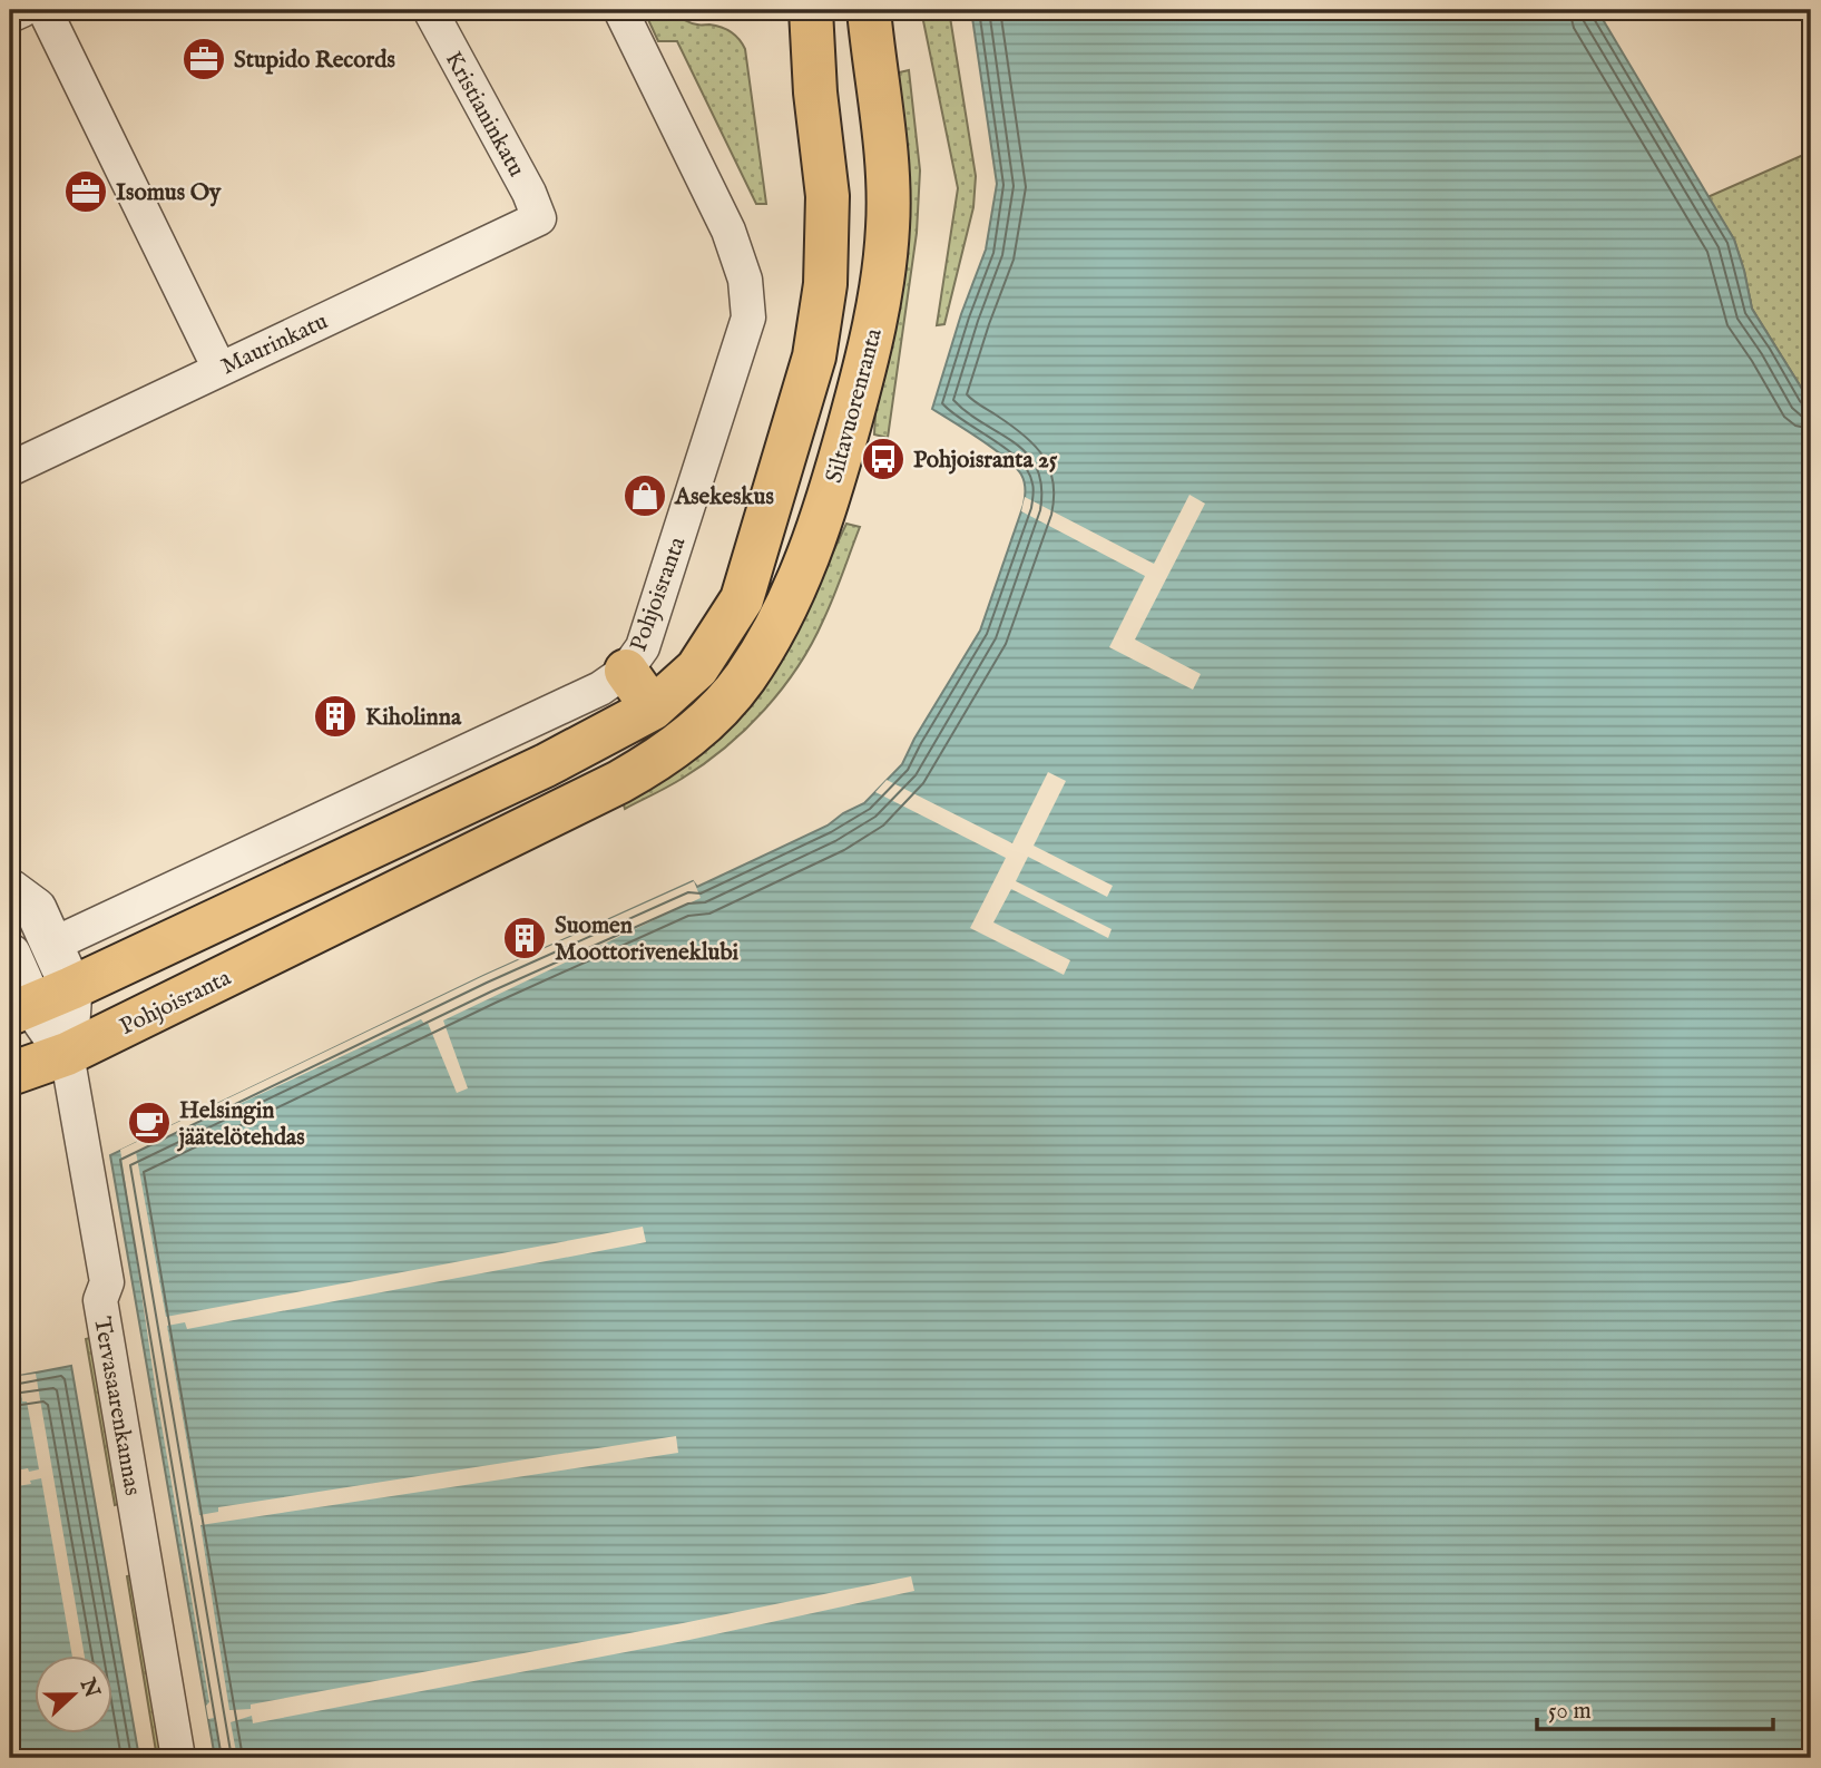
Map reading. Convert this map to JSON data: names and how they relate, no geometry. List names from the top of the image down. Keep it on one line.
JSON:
{"streets":{"main road":["Siltavuorenranta","Pohjoisranta"],"street":["Kristianinkatu","Maurinkatu","Tervasaarenkannas"]},"crossings":[["Kristianinkatu","Maurinkatu"],["Siltavuorenranta","Pohjoisranta"],["Pohjoisranta","Tervasaarenkannas"]],"places":{"office":["Stupido Records","Isomus Oy"],"bus stop":["Pohjoisranta 25"],"shop":["Asekeskus"],"building":["Kiholinna","Suomen Moottoriveneklubi"],"cafe":["Helsingin jäätelötehdas"]},"scale_bar":"50 m","north":"right"}
